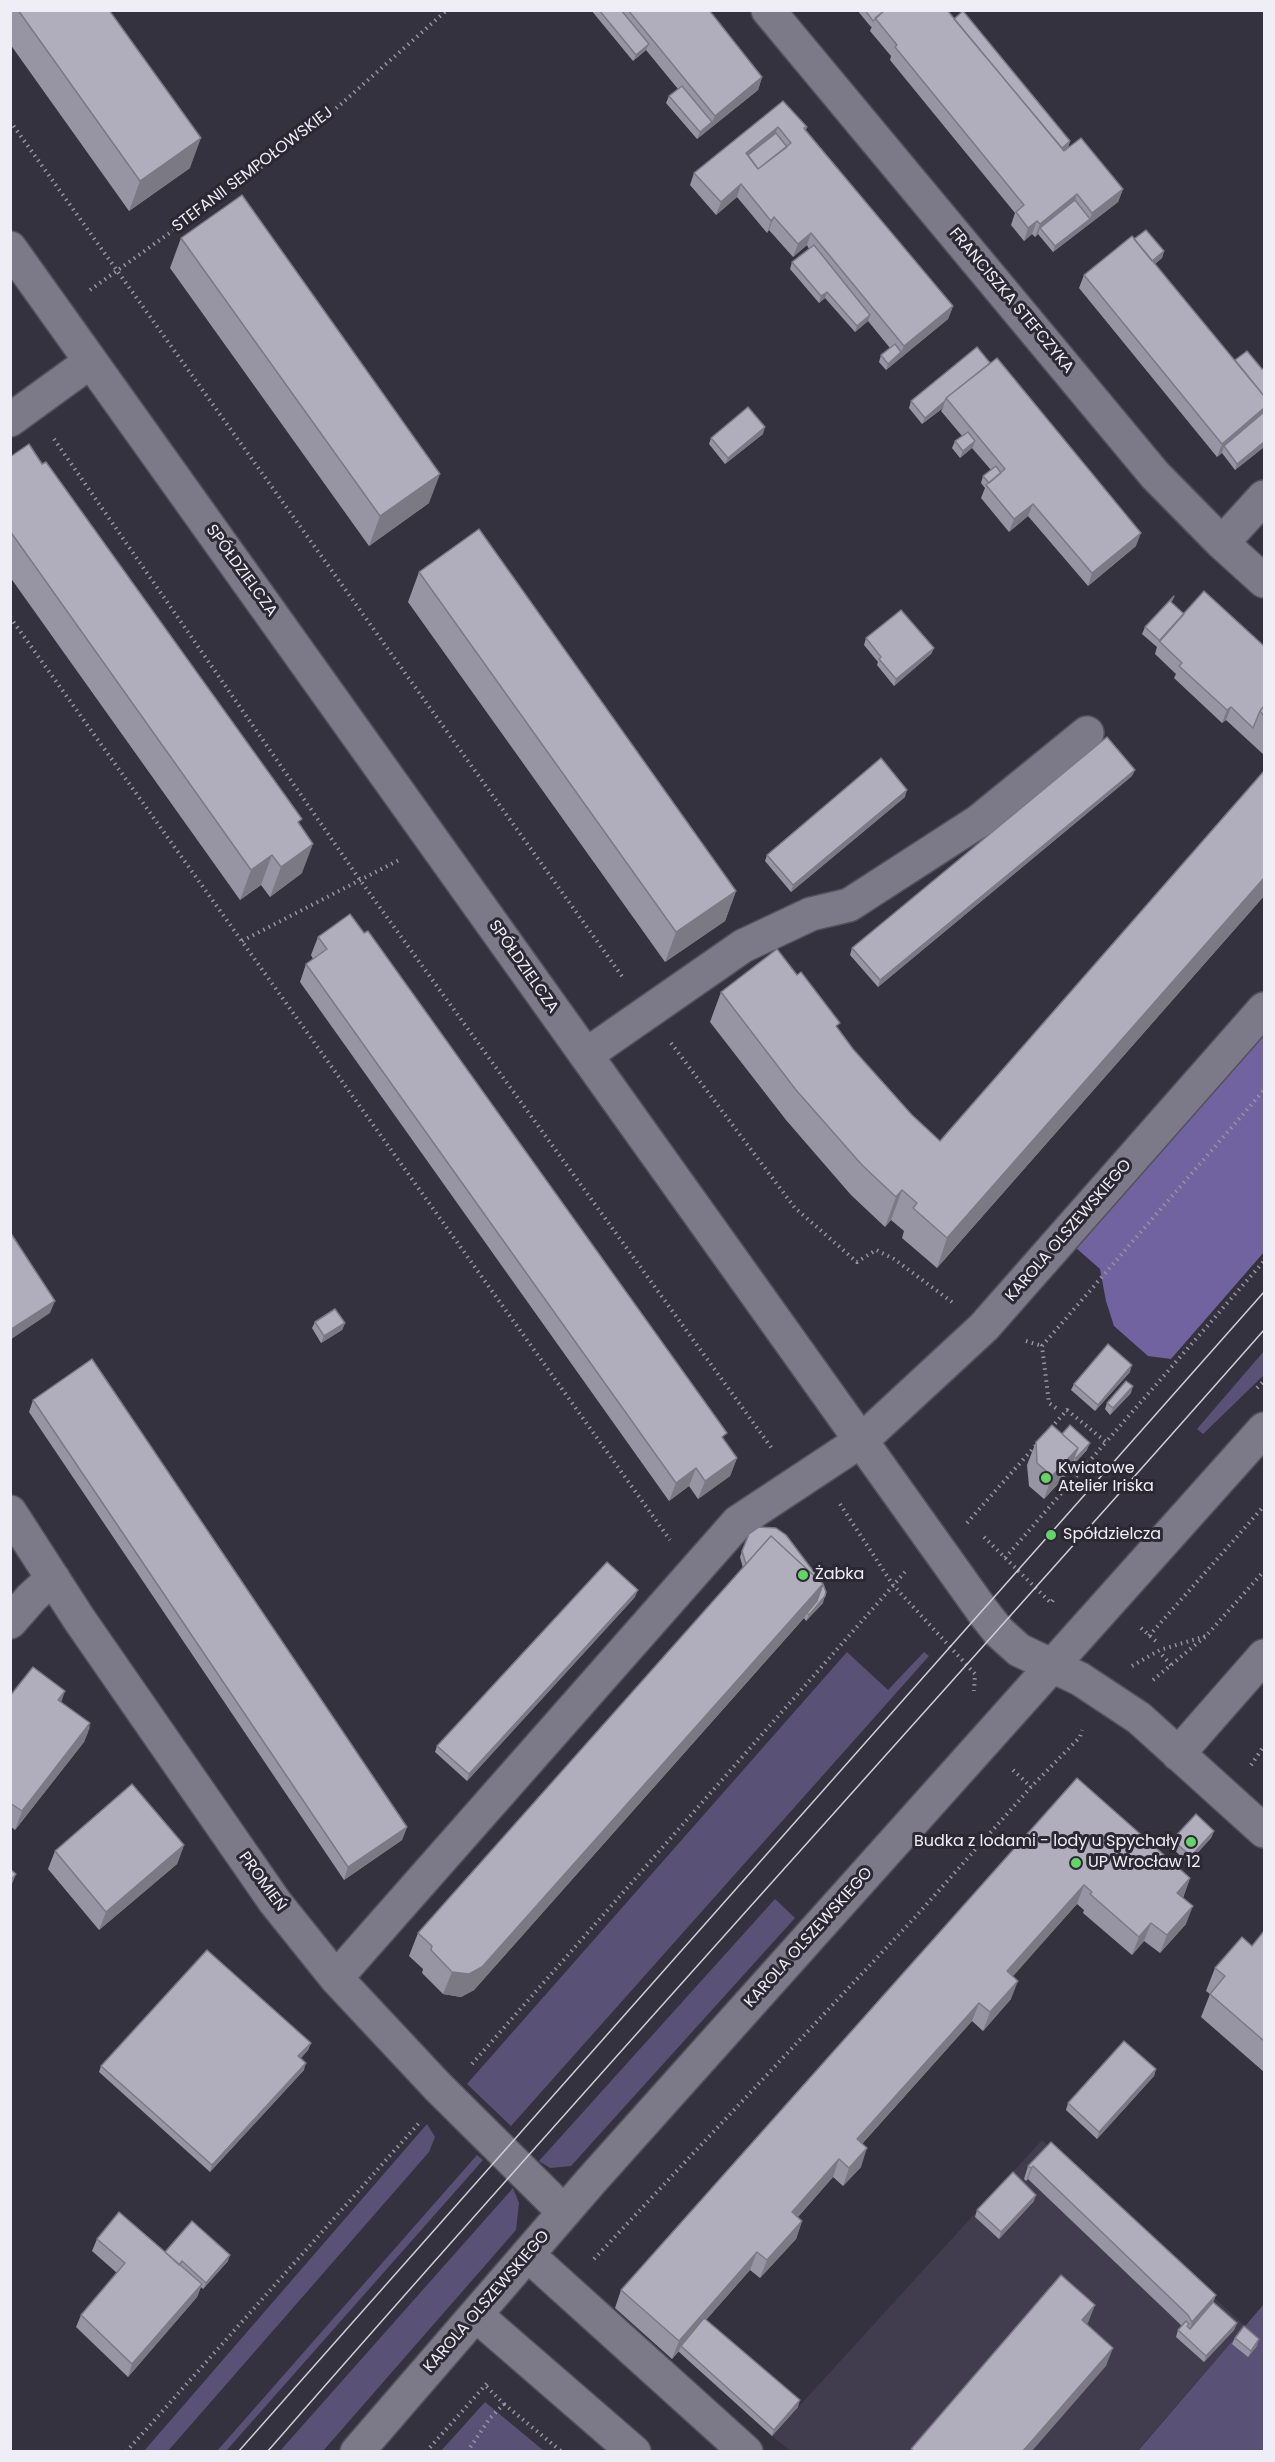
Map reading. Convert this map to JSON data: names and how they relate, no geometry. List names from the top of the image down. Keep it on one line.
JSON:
{"streets":{"street":["FRANCISZKA STEFCZYKA","SPÓŁDZIELCZA","KAROLA OLSZEWSKIEGO","PROMIEŃ"],"path":["STEFANII SEMPOŁOWSKIEJ"]},"crossings":[["SPÓŁDZIELCZA","KAROLA OLSZEWSKIEGO"],["KAROLA OLSZEWSKIEGO","PROMIEŃ"]],"places":["Kwiatowe Atelier Iriska","Spółdzielcza","Żabka","Budka z lodami - lody u Spychały","UP Wrocław 12"]}
